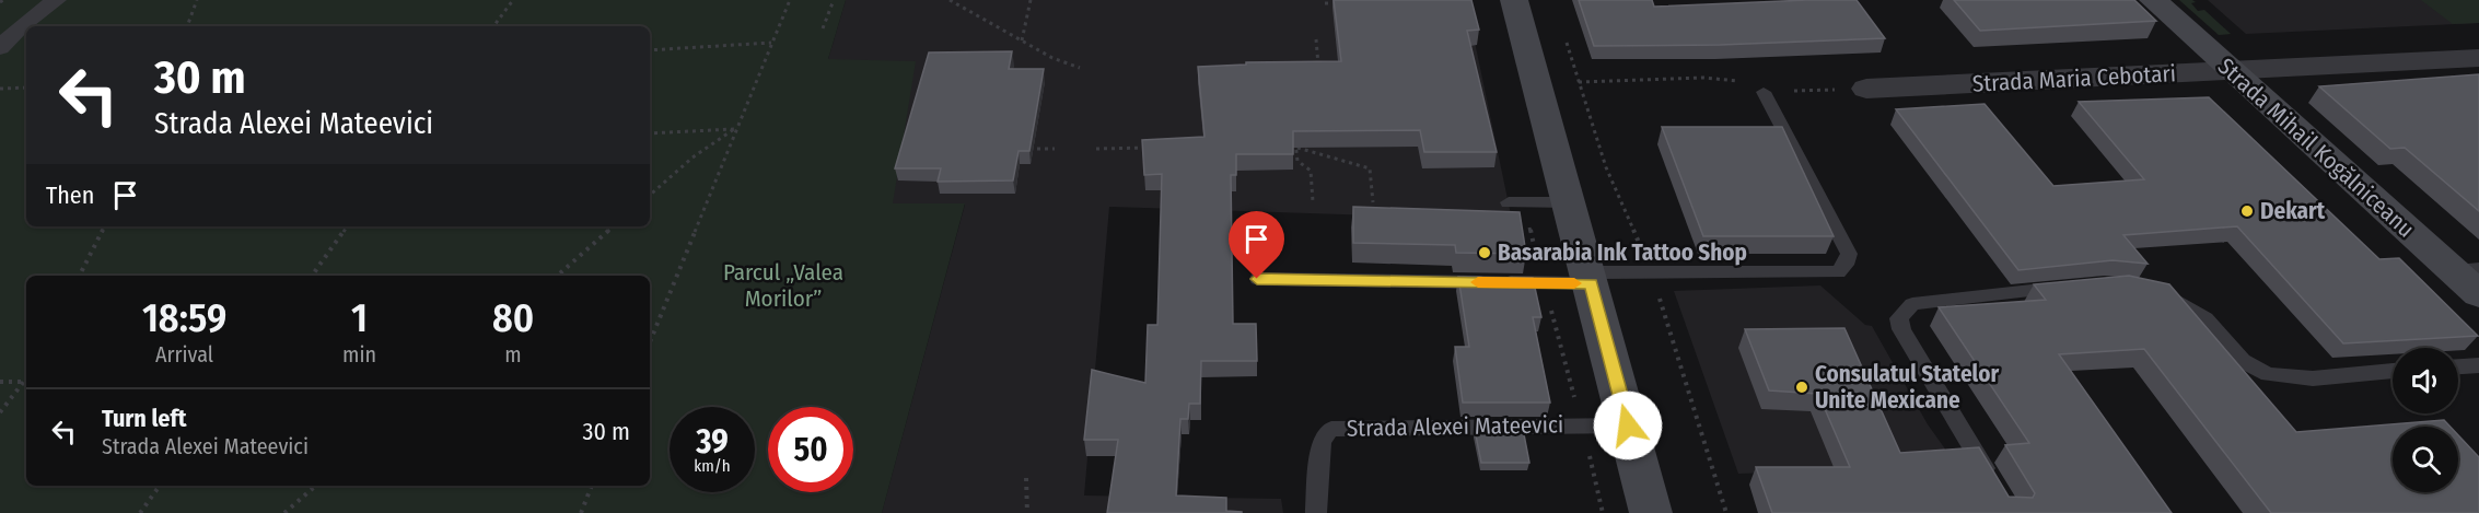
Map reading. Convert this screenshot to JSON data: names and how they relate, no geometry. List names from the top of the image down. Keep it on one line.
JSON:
{"streets":{"main road":["Strada Mihail Kogălniceanu"],"street":["Strada Maria Cebotari"],"lane":["Strada Alexei Mateevici"]},"crossings":[["Strada Maria Cebotari","Strada Mihail Kogălniceanu"]],"parks":["Parcul „Valea Morilor”"],"places":["Dekart","Basarabia Ink Tattoo Shop","Consulatul Statelor Unite Mexicane"],"page":{"turn":["30 m","Strada Alexei Mateevici"],"then":"Then","eta":["18:59","Arrival","1","min","80","m"],"list":[{"name":"Turn left","note":"Strada Alexei Mateevici","value":"30 m"}],"speed":"39 km/h","limit":"50"}}
